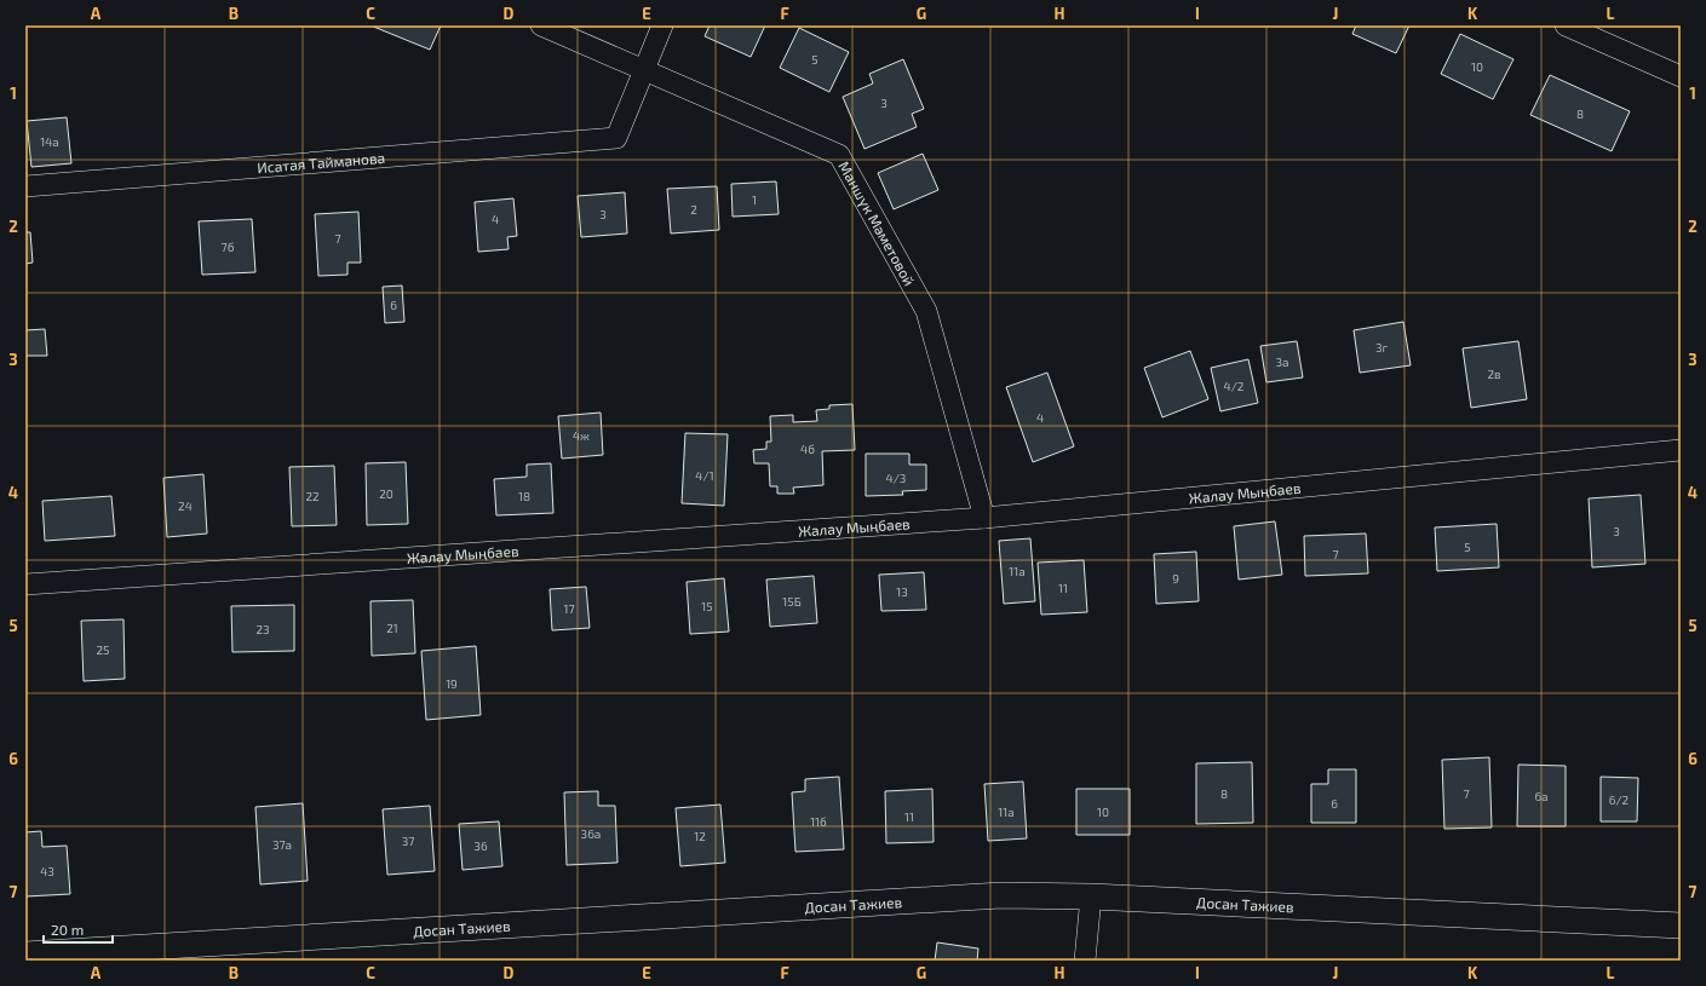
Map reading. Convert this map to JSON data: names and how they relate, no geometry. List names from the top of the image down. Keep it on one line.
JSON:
{"streets":{"street":["Исатая Тайманова","Маншүк Мәметовой","Жалау Мыңбаев","Досан Тажиев"]},"crossings":[["Исатая Тайманова","Маншүк Мәметовой"],["Маншүк Мәметовой","Жалау Мыңбаев"]],"house_numbers":["5","10","3","8","14а","1","2","3","4","7","7б","6","3г","3а","2в","4/2","4","4ж","4б","4/1","4/3","20","22","18","24","3","5","7","11а","9","11","13","15Б","15","17","21","23","25","19","8","7","6а","6/2","6","11а","10","11","11б","36а","12","37","37а","36","43"],"scale_bar":"20 m","grid":{"columns":["A","B","C","D","E","F","G","H","I","J","K","L"],"rows":["1","2","3","4","5","6","7"]}}
